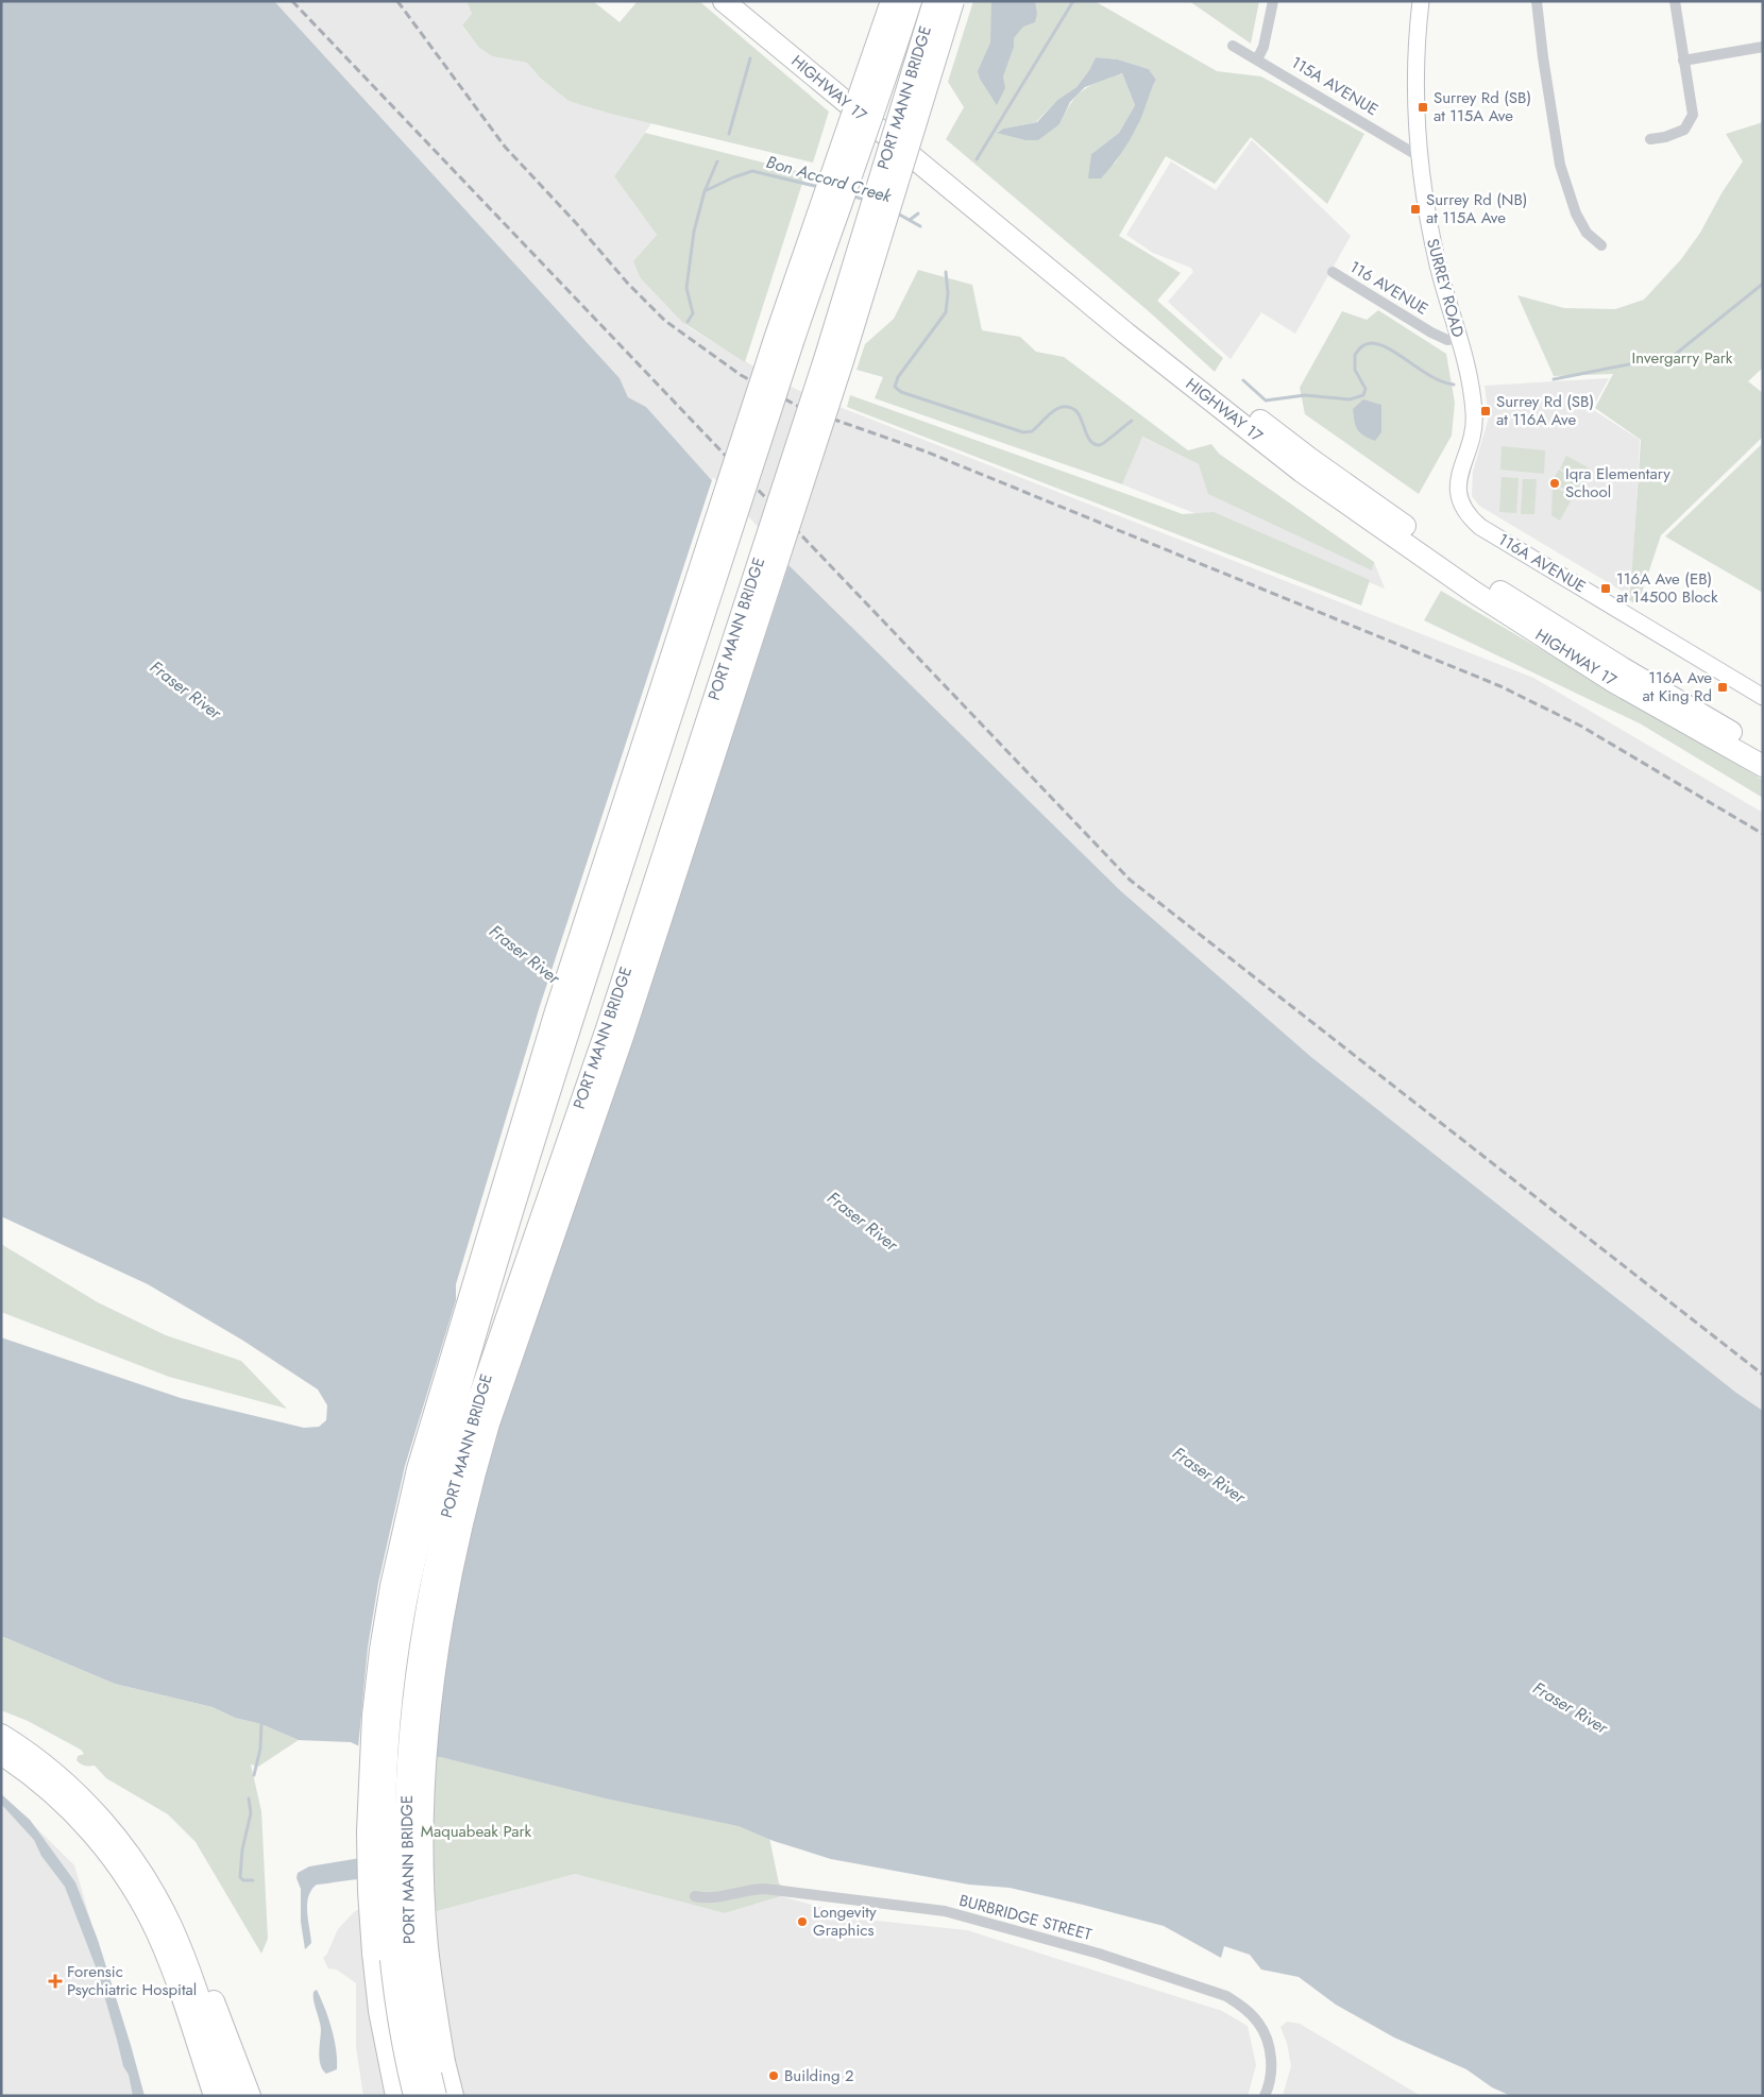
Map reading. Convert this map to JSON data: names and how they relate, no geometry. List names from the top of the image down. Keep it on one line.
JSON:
{"streets":{"highway":["HIGHWAY 17","PORT MANN BRIDGE"],"street":["115A AVENUE","116 AVENUE","SURREY ROAD","116A AVENUE","BURBRIDGE STREET"]},"crossings":[["115A AVENUE","SURREY ROAD"],["116 AVENUE","SURREY ROAD"],["SURREY ROAD","116A AVENUE"]],"water":["Bon Accord Creek","Fraser River"],"parks":["Invergarry Park","Maquabeak Park"],"places":{"transit":["Surrey Rd (SB) at 115A Ave","Surrey Rd (NB) at 115A Ave","Surrey Rd (SB) at 116A Ave","116A Ave (EB) at 14500 Block","116A Ave at King Rd"],"other":["Iqra Elementary School","Longevity Graphics","Building 2"],"health":["Forensic Psychiatric Hospital"]}}
